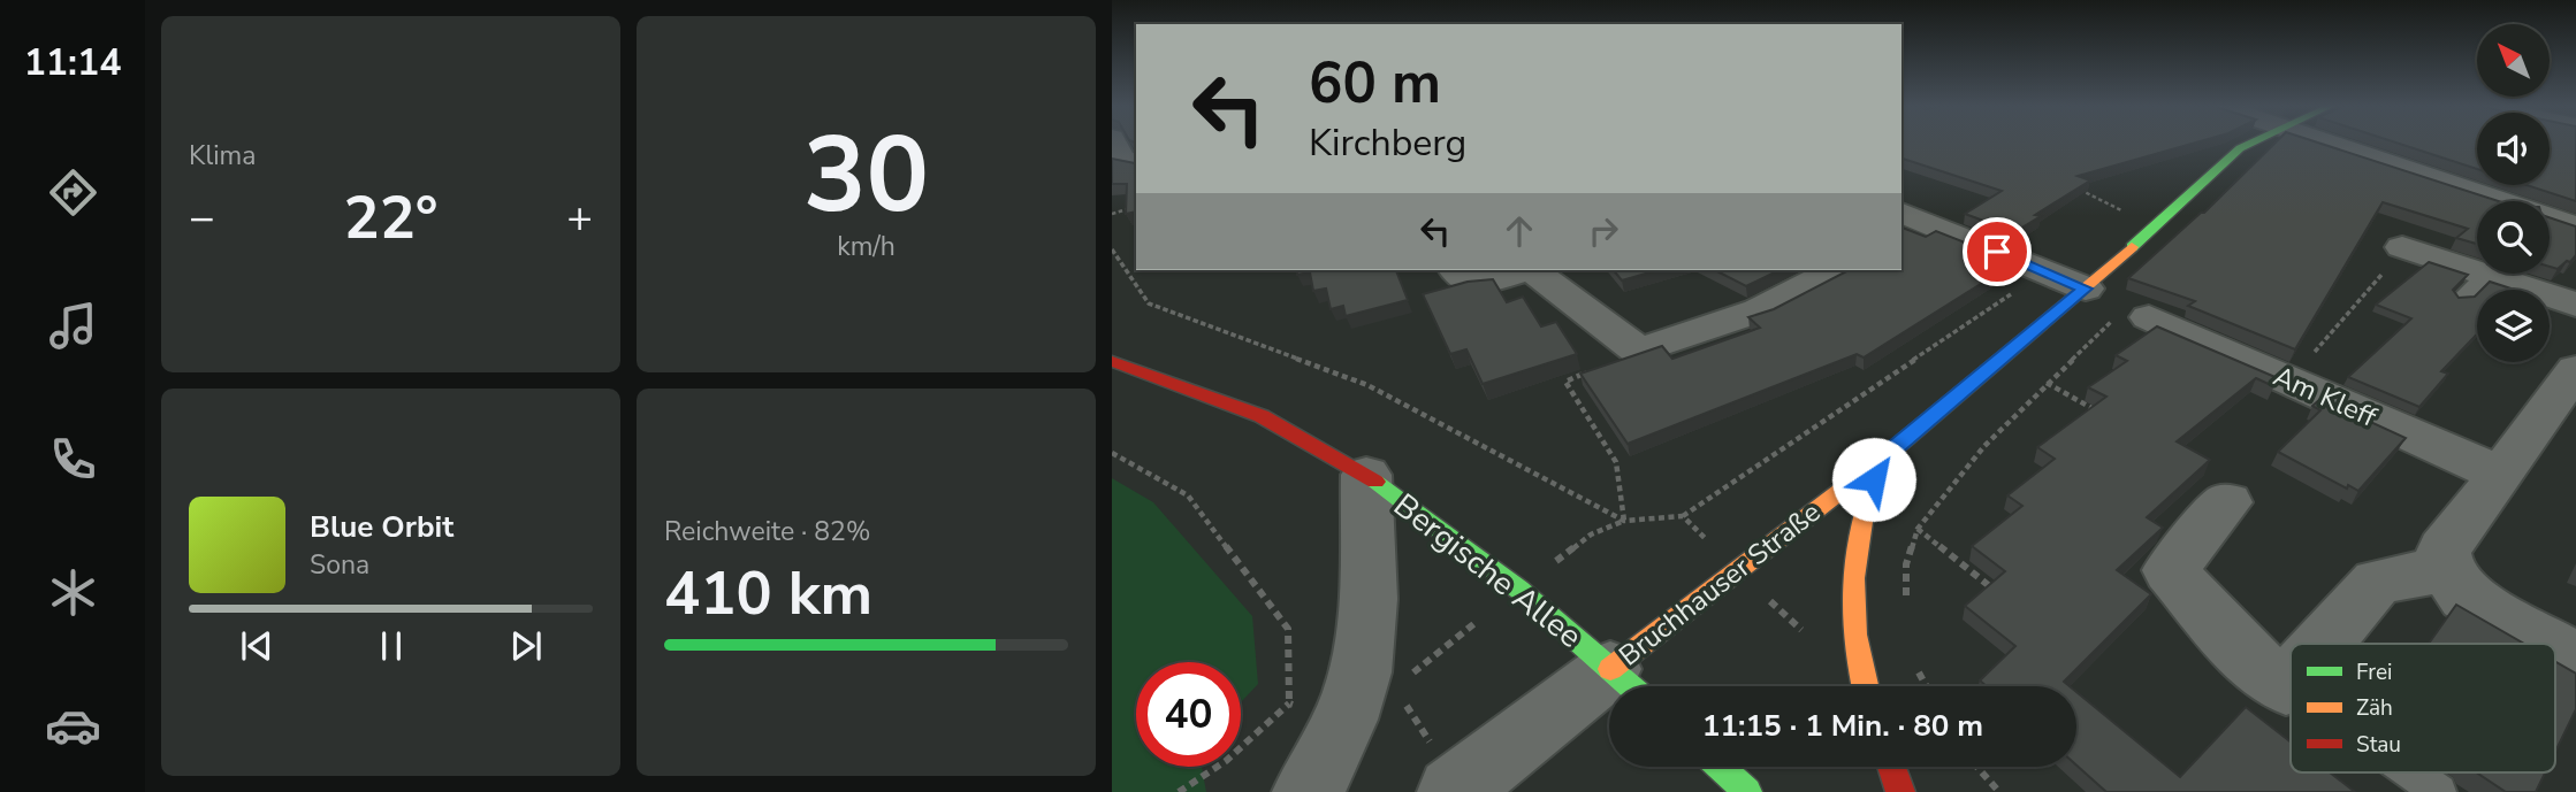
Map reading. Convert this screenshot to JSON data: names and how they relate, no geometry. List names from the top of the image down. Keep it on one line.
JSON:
{"streets":{"street":["Am Kleff","Bergische Allee","Bruchhauser Straße"]},"crossings":[["Bergische Allee","Bruchhauser Straße"]],"legend":["Frei","Zäh","Stau"],"north":"top left","page":{"tabs":"11:14","tile":["Klima",["30","km/h"],["Reichweite · 82%","410 km"]],"turn":["60 m","Kirchberg"],"heat":["−","22°","+"],"song":["Blue Orbit","Sona"],"limit":"40","trip":"11:15 · 1 Min. · 80 m"}}
